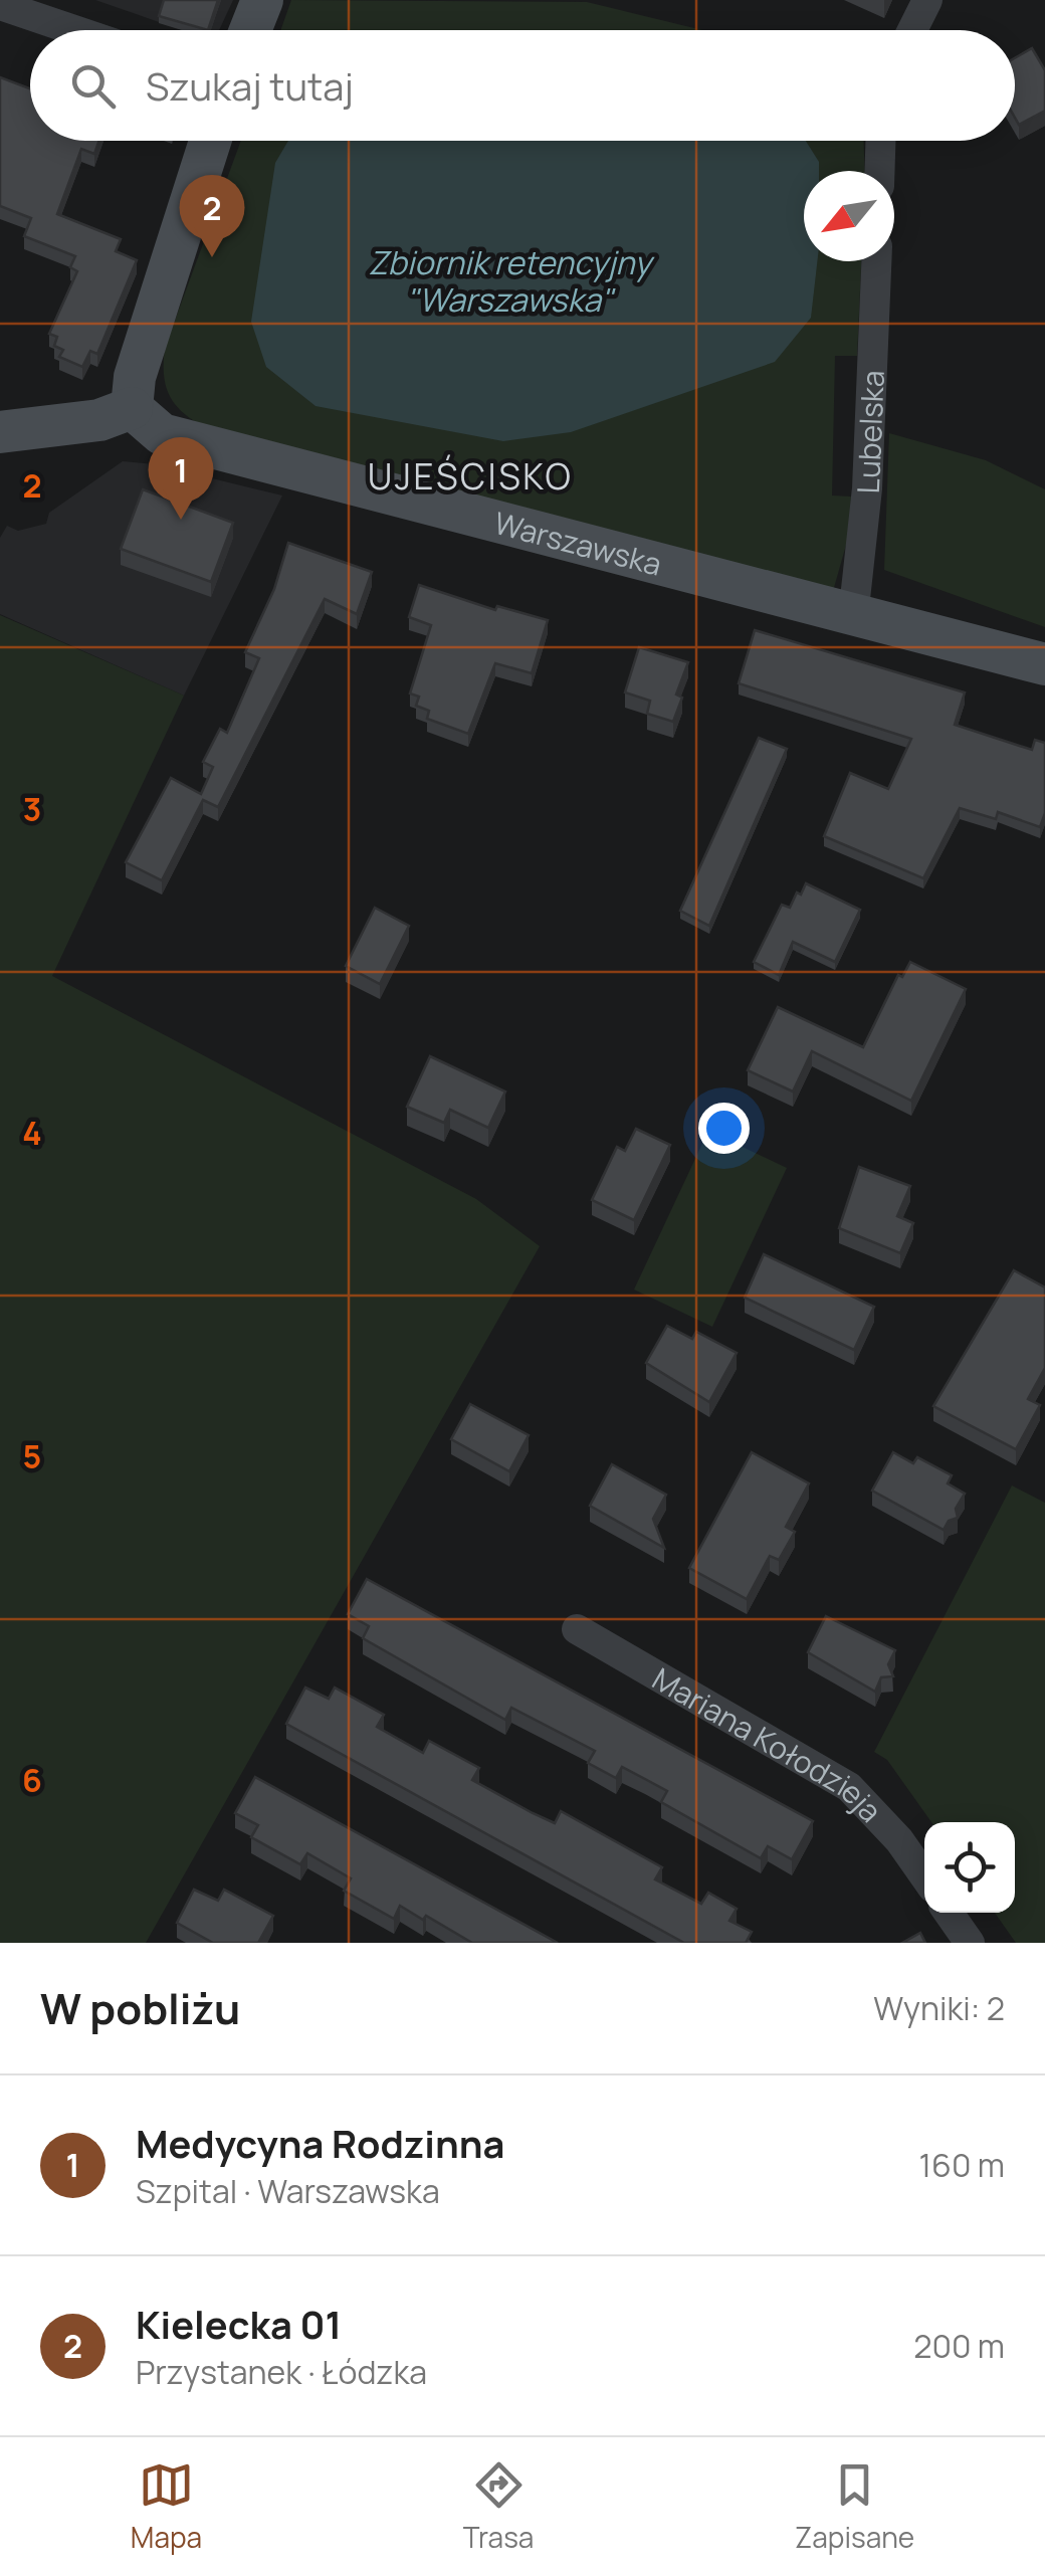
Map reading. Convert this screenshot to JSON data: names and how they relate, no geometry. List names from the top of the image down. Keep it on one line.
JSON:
{"streets":{"street":["Lubelska","Warszawska","Mariana Kołodzieja"]},"crossings":[["Lubelska","Warszawska"]],"districts":["UJEŚCISKO"],"water":["Zbiornik retencyjny \"Warszawska\""],"north":"bottom left","page":{"search":"Szukaj tutaj","pins":["2","1"],"heading":["W pobliżu","Wyniki: 2"],"list":[{"mark":"1","name":"Medycyna Rodzinna","note":"Szpital · Warszawska","value":"160 m"},{"mark":"2","name":"Kielecka 01","note":"Przystanek · Łódzka","value":"200 m"}],"nav":["Mapa","Trasa","Zapisane"]},"grid":{"rows":["2","3","4","5","6"]}}
